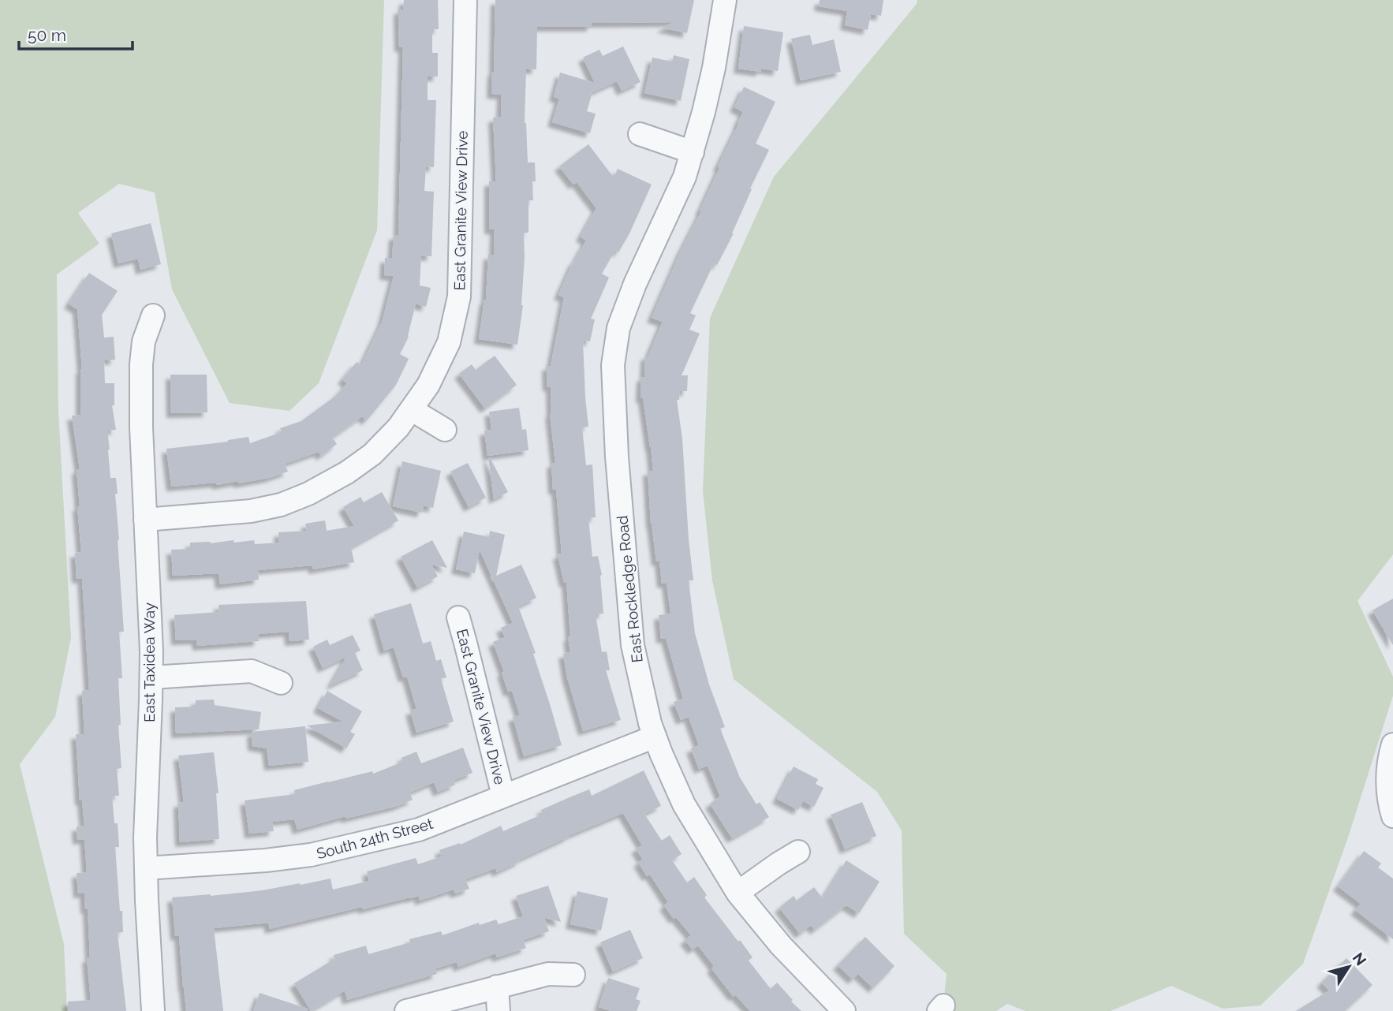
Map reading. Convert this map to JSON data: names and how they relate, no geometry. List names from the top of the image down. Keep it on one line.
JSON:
{"streets":{"street":["East Granite View Drive","East Rockledge Road","East Taxidea Way","South 24th Street"]},"crossings":[["East Granite View Drive","East Taxidea Way"],["East Granite View Drive","South 24th Street"],["East Rockledge Road","South 24th Street"],["East Taxidea Way","South 24th Street"]],"scale_bar":"50 m","north":"top right"}
